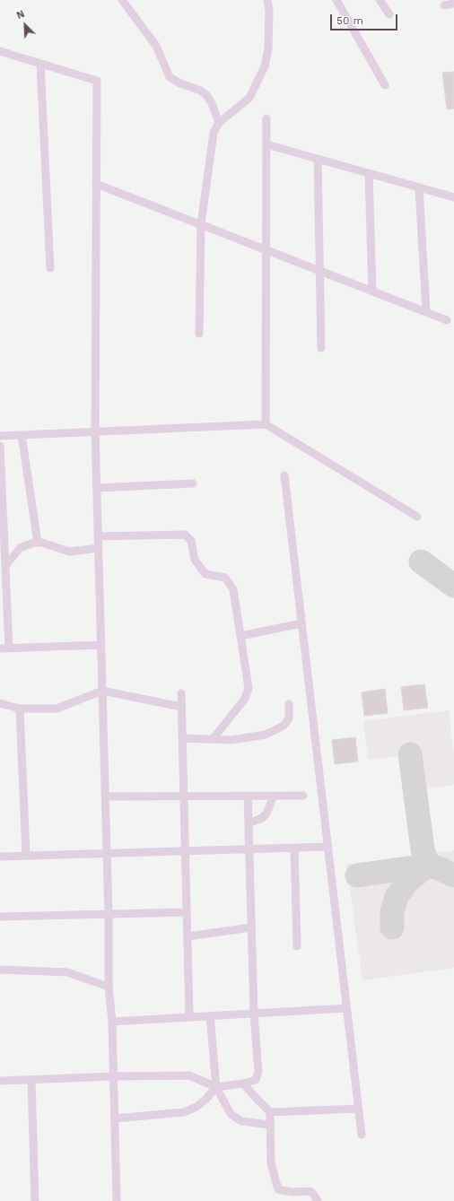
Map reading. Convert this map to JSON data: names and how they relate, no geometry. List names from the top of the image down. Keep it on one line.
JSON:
{"scale_bar":"50 m","north":"top left"}
